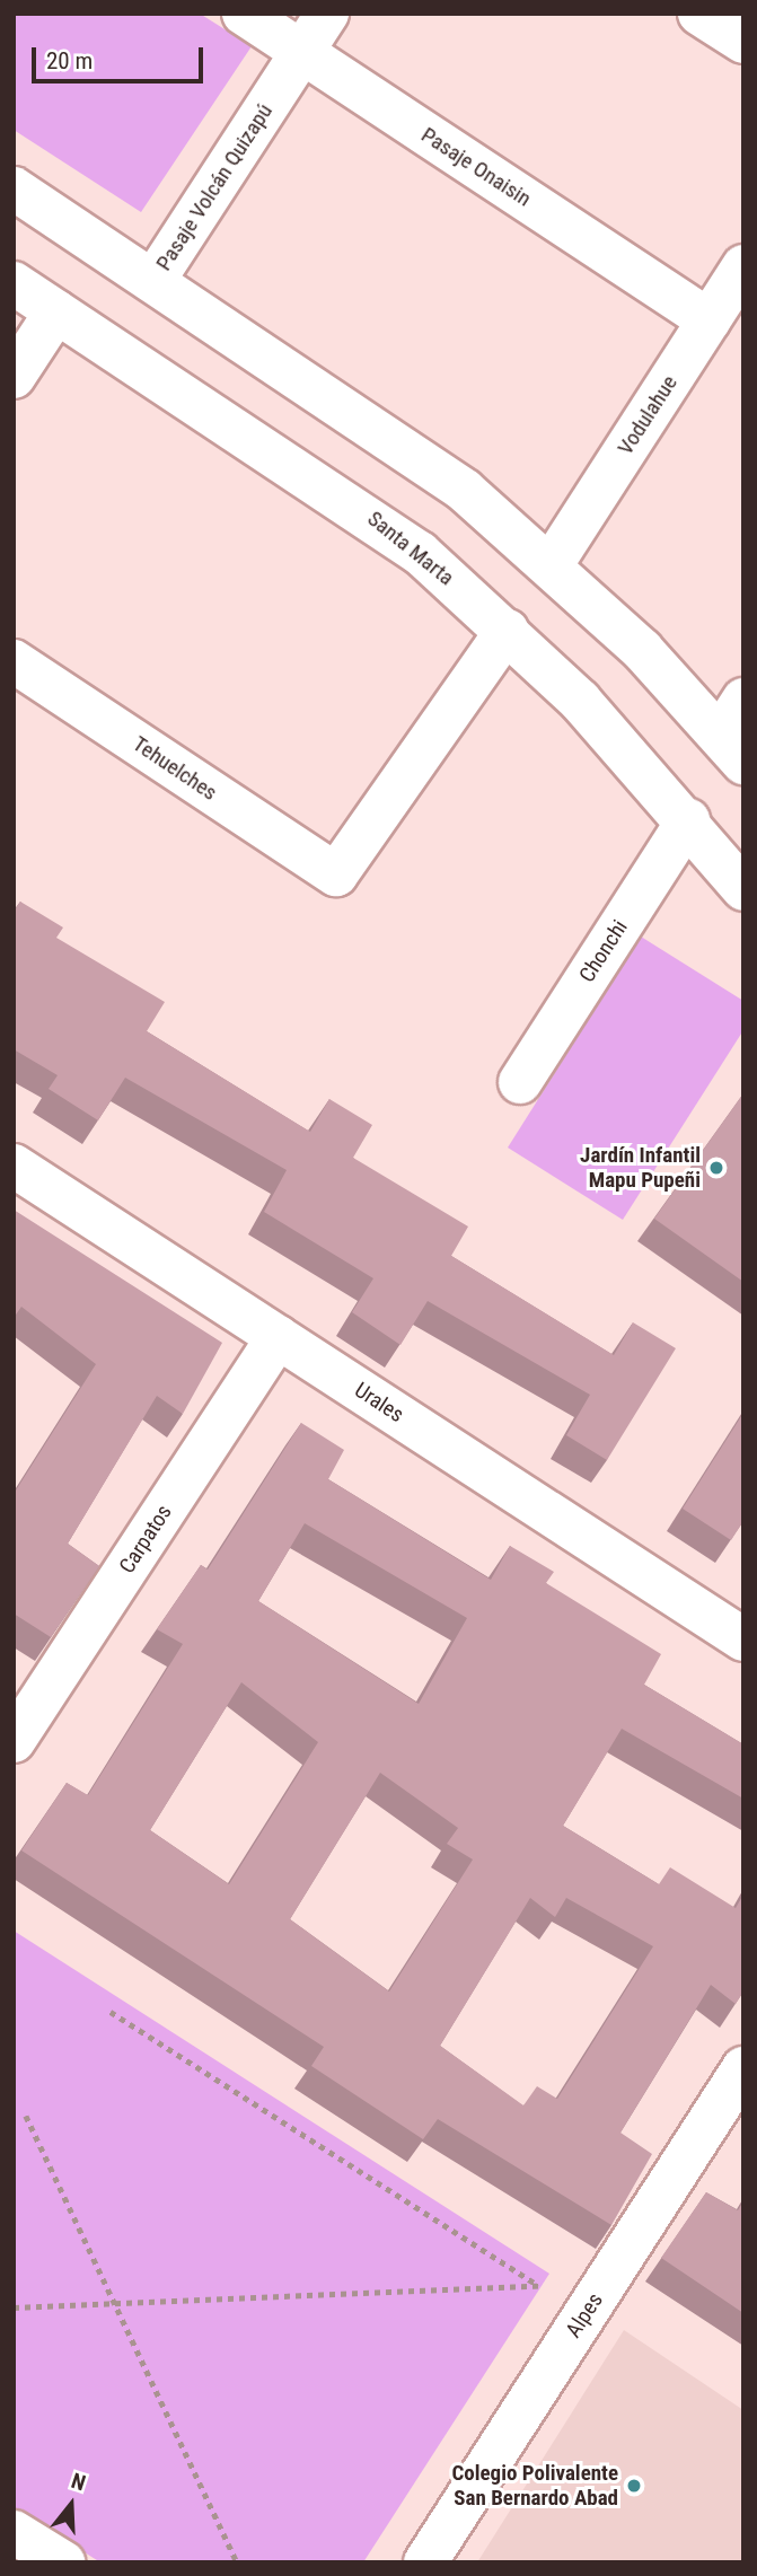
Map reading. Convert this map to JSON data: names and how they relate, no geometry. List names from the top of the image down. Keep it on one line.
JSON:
{"streets":{"street":["Pasaje Onaisin","Pasaje Volcán Quizapú","Vodulahue","Santa Marta","Tehuelches","Chonchi","Urales","Carpatos","Alpes"]},"crossings":[["Pasaje Onaisin","Pasaje Volcán Quizapú"],["Pasaje Onaisin","Vodulahue"],["Santa Marta","Tehuelches"],["Santa Marta","Chonchi"],["Urales","Carpatos"]],"places":["Jardín Infantil Mapu Pupeñi","Colegio Polivalente San Bernardo Abad"],"scale_bar":"20 m","north":"top"}
